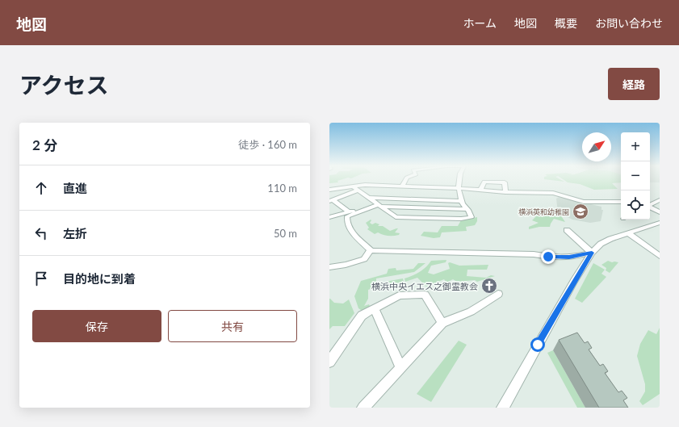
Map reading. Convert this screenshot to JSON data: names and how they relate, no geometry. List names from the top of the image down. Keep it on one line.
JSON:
{"places":{"school or university":["横浜英和幼稚園"],"church":["横浜中央イエス之御霊教会"]},"north":"top right","page":{"header":"地図","nav":["ホーム","地図","概要","お問い合わせ"],"title":"アクセス","buttons":["経路",["保存","共有"]],"heading":["2 分","徒歩 · 160 m"],"map_buttons":["+","−"],"list":[["直進","110 m"],["左折","50 m"],"目的地に到着"]}}
